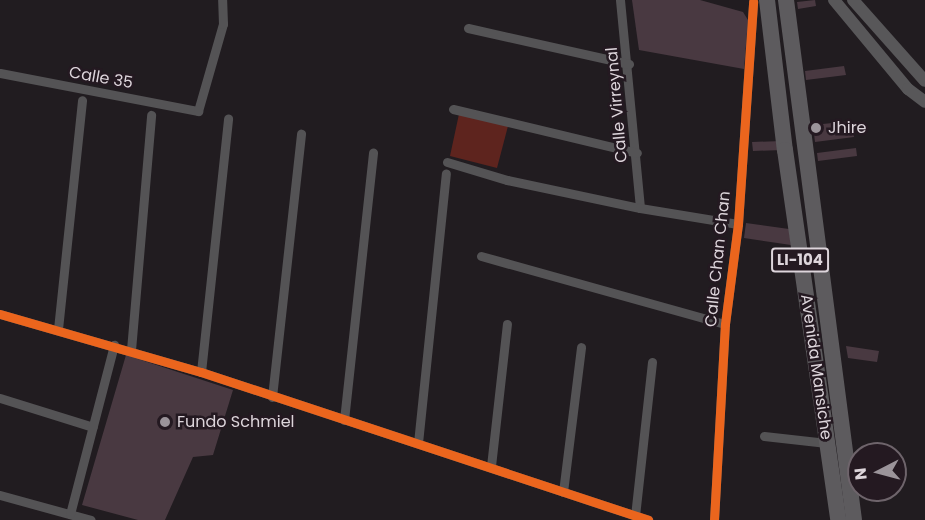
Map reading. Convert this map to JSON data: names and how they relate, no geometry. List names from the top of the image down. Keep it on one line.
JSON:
{"streets":{"highway":["LI-104","Avenida Mansiche"],"street":["Calle 35","Calle Virreynal","Calle Chan Chan"]},"crossings":[["Calle Chan Chan","Avenida Mansiche"]],"places":["Jhire","Fundo Schmiel"],"north":"left"}
